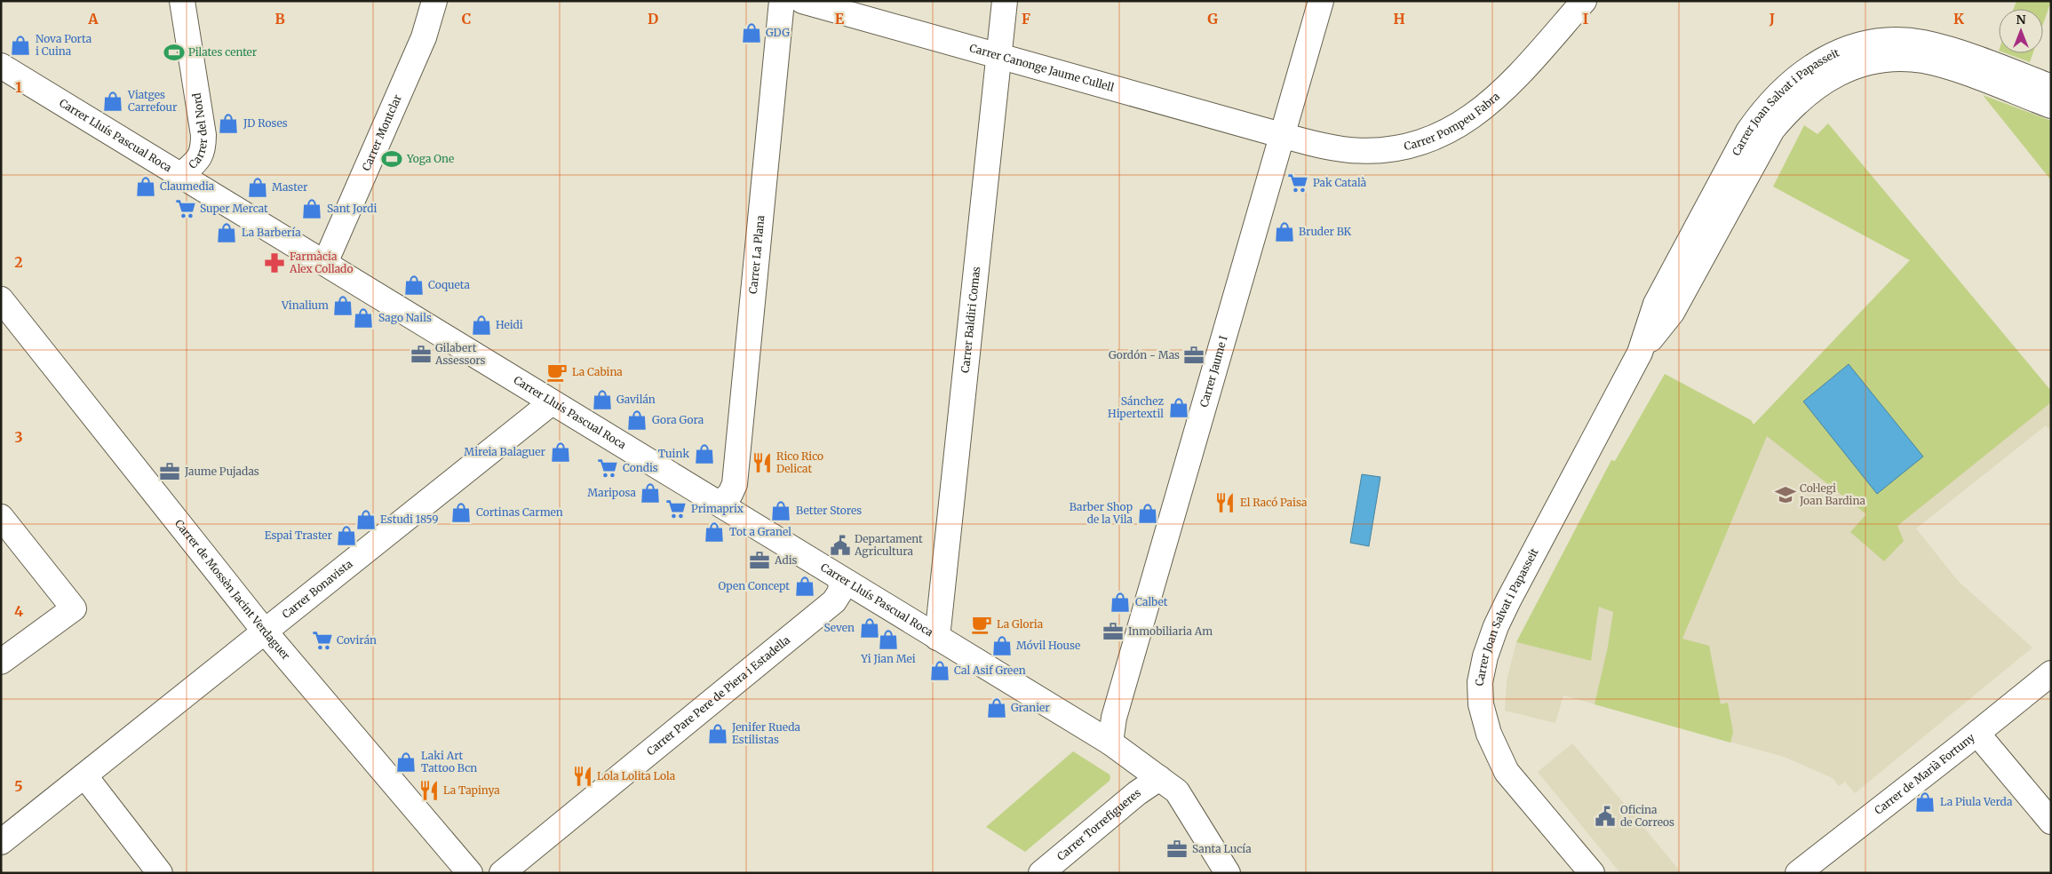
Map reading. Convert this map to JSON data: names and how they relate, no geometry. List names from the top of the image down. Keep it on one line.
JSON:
{"streets":{"street":["Carrer Canonge Jaume Cullell","Carrer Joan Salvat i Papasseit","Carrer Pompeu Fabra","Carrer del Nord","Carrer Montclar","Carrer Lluís Pascual Roca","Carrer La Plana","Carrer Baldiri Comas","Carrer Jaume I","Carrer de Mossèn Jacint Verdaguer","Carrer Bonavista","Carrer Pare Pere de Piera i Estadella","Carrer de Marià Fortuny","Carrer Torrefigueres"]},"crossings":[["Carrer Canonge Jaume Cullell","Carrer Pompeu Fabra"],["Carrer Canonge Jaume Cullell","Carrer Baldiri Comas"],["Carrer Canonge Jaume Cullell","Carrer Jaume I"],["Carrer Pompeu Fabra","Carrer Jaume I"],["Carrer del Nord","Carrer Lluís Pascual Roca"],["Carrer Montclar","Carrer Lluís Pascual Roca"],["Carrer Lluís Pascual Roca","Carrer La Plana"],["Carrer Lluís Pascual Roca","Carrer Baldiri Comas"],["Carrer Lluís Pascual Roca","Carrer Jaume I"],["Carrer Lluís Pascual Roca","Carrer Bonavista"],["Carrer Lluís Pascual Roca","Carrer Pare Pere de Piera i Estadella"],["Carrer Lluís Pascual Roca","Carrer Torrefigueres"],["Carrer de Mossèn Jacint Verdaguer","Carrer Bonavista"]],"places":{"shop":["GDG","Nova Porta i Cuina","Viatges Carrefour","JD Roses","Claumedia","Master","Sant Jordi","Bruder BK","La Barbería","Coqueta","Vinalium","Sago Nails","Heidi","Gavilán","Sánchez Hipertextil","Gora Gora","Mireia Balaguer","Tuink","Mariposa","Better Stores","Cortinas Carmen","Barber Shop de la Vila","Estudi 1859","Tot a Granel","Espai Traster","Open Concept","Calbet","Seven","Yi Jian Mei","Móvil House","Cal Asif Green","Granier","Jenifer Rueda Estilistas","Laki Art Tattoo Bcn","La Piula Verda"],"sports":["Pilates center","Yoga One"],"supermarket":["Pak Català","Super Mercat","Condis","Primaprix","Covirán"],"pharmacy":["Farmàcia Alex Collado"],"office":["Gilabert Assessors","Gordón - Mas","Jaume Pujadas","Adis","Inmobiliaria Am","Santa Lucía"],"cafe":["La Cabina","La Gloria"],"restaurant":["Rico Rico Delicat","El Racó Paisa","Lola Lolita Lola","La Tapinya"],"school or university":["Col·legi Joan Bardina"],"public building":["Departament Agricultura","Oficina de Correos"]},"north":"top","grid":{"columns":["A","B","C","D","E","F","G","H","I","J","K"],"rows":["1","2","3","4","5"]}}
